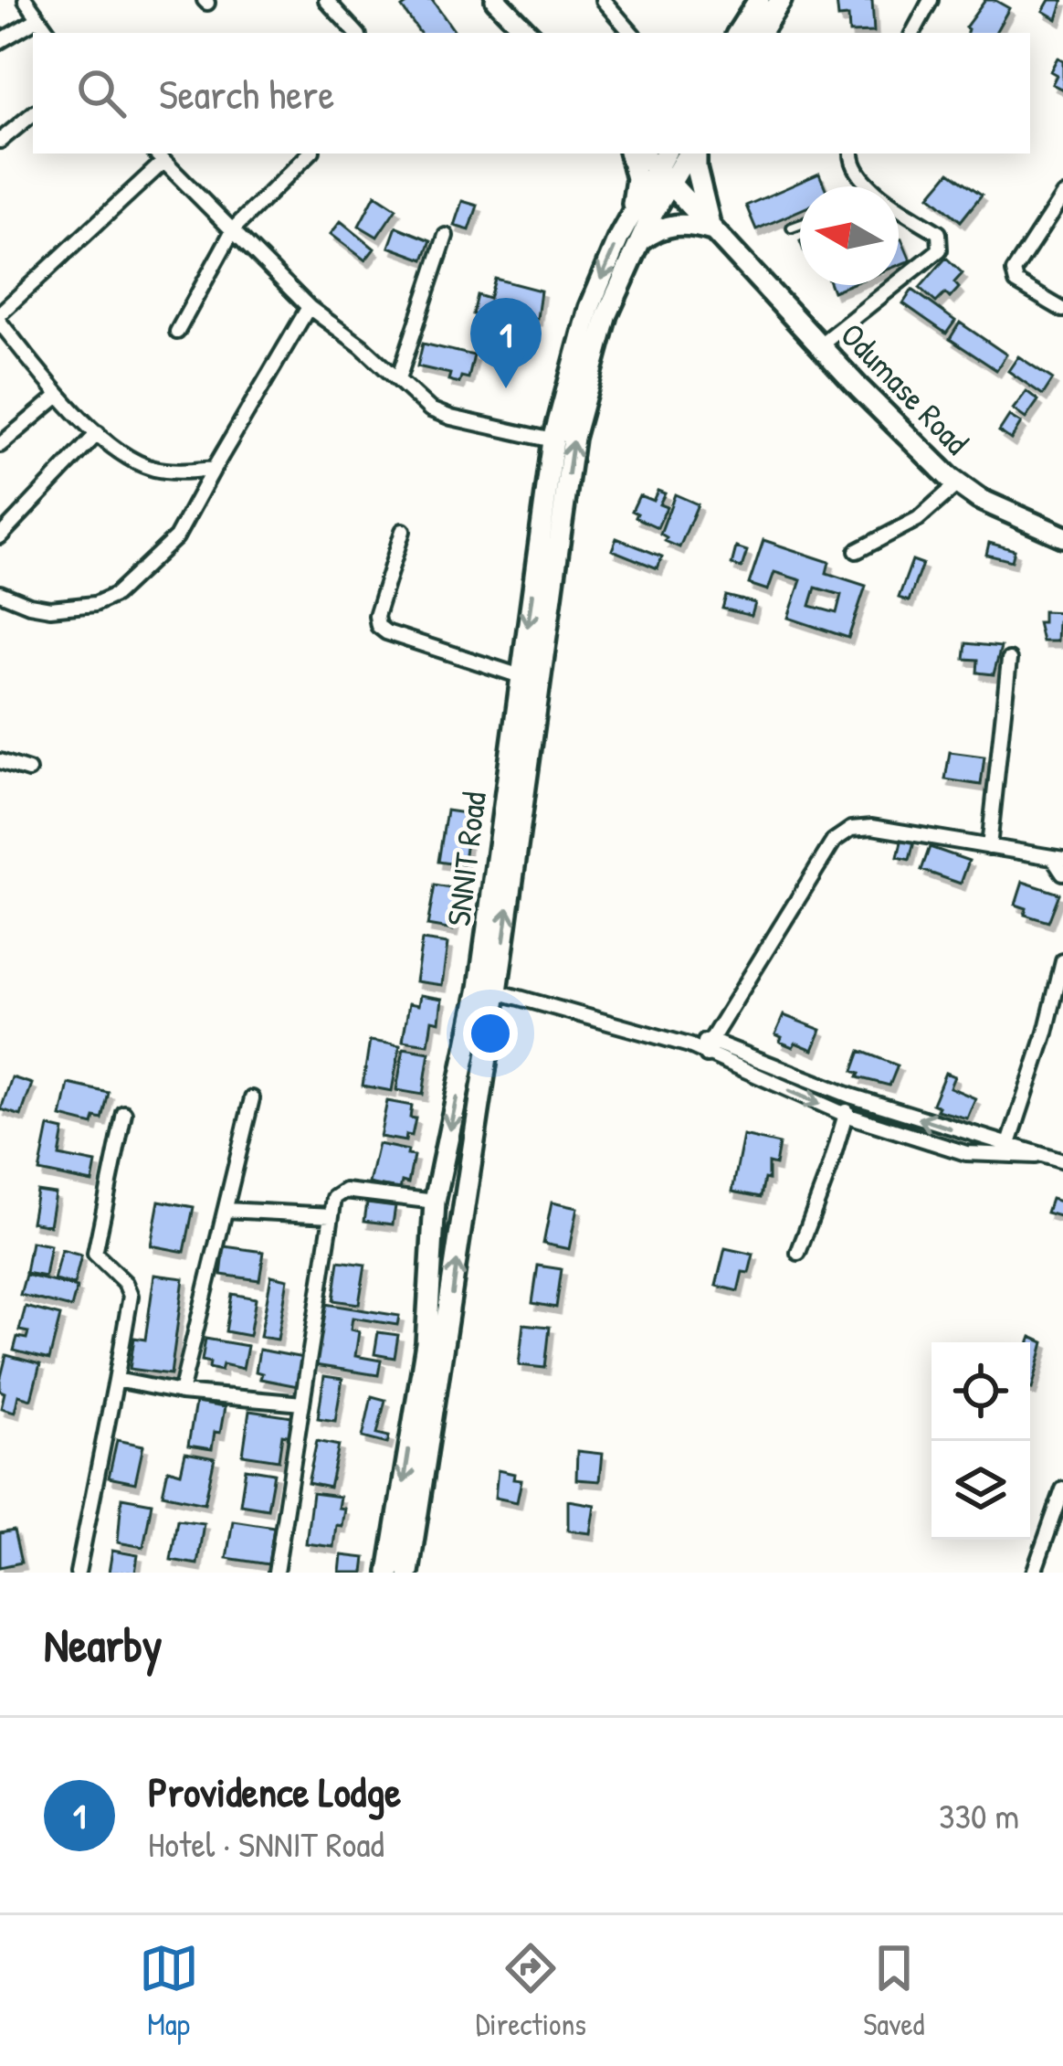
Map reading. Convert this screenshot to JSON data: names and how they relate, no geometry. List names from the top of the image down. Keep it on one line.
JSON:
{"streets":{"street":["Odumase Road","SNNIT Road"]},"crossings":[["Odumase Road","SNNIT Road"]],"north":"left","page":{"search":"Search here","pins":"1","heading":"Nearby","list":[{"mark":"1","name":"Providence Lodge","note":"Hotel · SNNIT Road","value":"330 m"}],"nav":["Map","Directions","Saved"]}}
